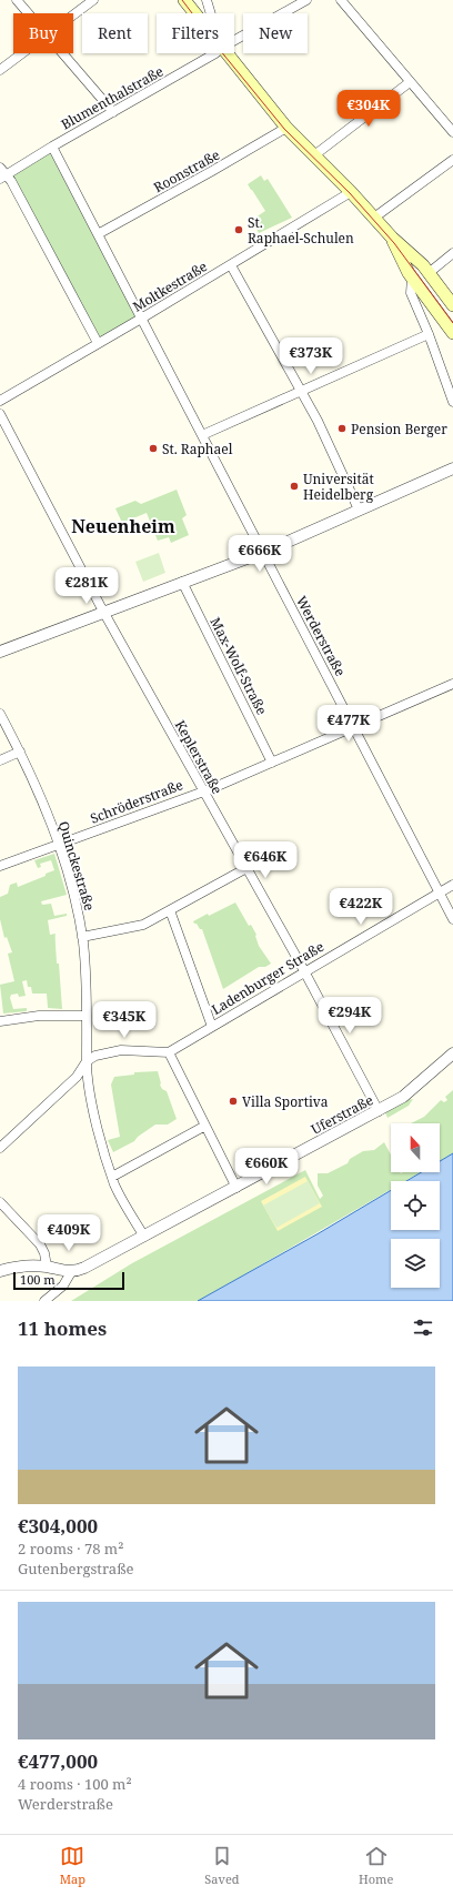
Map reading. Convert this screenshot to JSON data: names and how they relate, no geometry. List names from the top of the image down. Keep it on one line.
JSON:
{"streets":{"street":["Blumenthalstraße","Roonstraße","Moltkestraße","Werderstraße","Max-Wolf-Straße","Keplerstraße","Schröderstraße","Quinckestraße","Ladenburger Straße","Uferstraße"]},"crossings":[["Blumenthalstraße","Werderstraße"],["Roonstraße","Werderstraße"],["Moltkestraße","Werderstraße"],["Werderstraße","Schröderstraße"],["Werderstraße","Ladenburger Straße"],["Max-Wolf-Straße","Schröderstraße"],["Keplerstraße","Schröderstraße"],["Keplerstraße","Ladenburger Straße"],["Keplerstraße","Uferstraße"],["Schröderstraße","Quinckestraße"],["Quinckestraße","Uferstraße"]],"districts":["Neuenheim"],"places":["St. Raphael-Schulen","Pension Berger","St. Raphael","Universität Heidelberg","Villa Sportiva"],"scale_bar":"100 m","north":"top","page":{"chip":["Buy","Rent","Filters","New"],"price":["€304K","€373K","€666K","€281K","€477K","€646K","€422K","€294K","€345K","€660K","€409K"],"scale":"100 m","heading":"11 homes","list":[{"name":"€304,000","note":"2 rooms · 78 m² · Gutenbergstraße"},{"name":"€477,000","note":"4 rooms · 100 m² · Werderstraße"}],"tabs":["Map","Saved","Home"]}}
